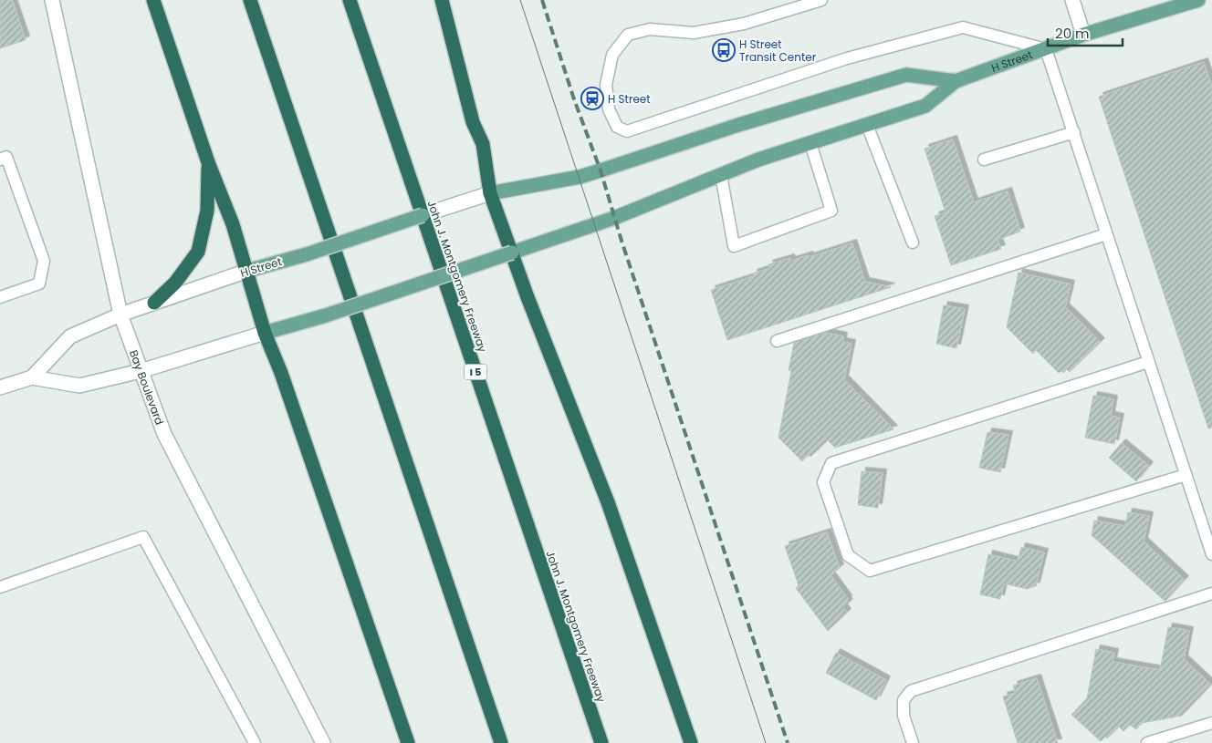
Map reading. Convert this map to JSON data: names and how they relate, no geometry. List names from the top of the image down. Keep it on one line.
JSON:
{"streets":{"highway":["John J. Montgomery Freeway","I 5"],"main road":["H Street"],"street":["Bay Boulevard"]},"crossings":[["H Street","Bay Boulevard"]],"places":{"bus stop":["H Street Transit Center"],"station":["H Street"]},"scale_bar":"20 m"}
